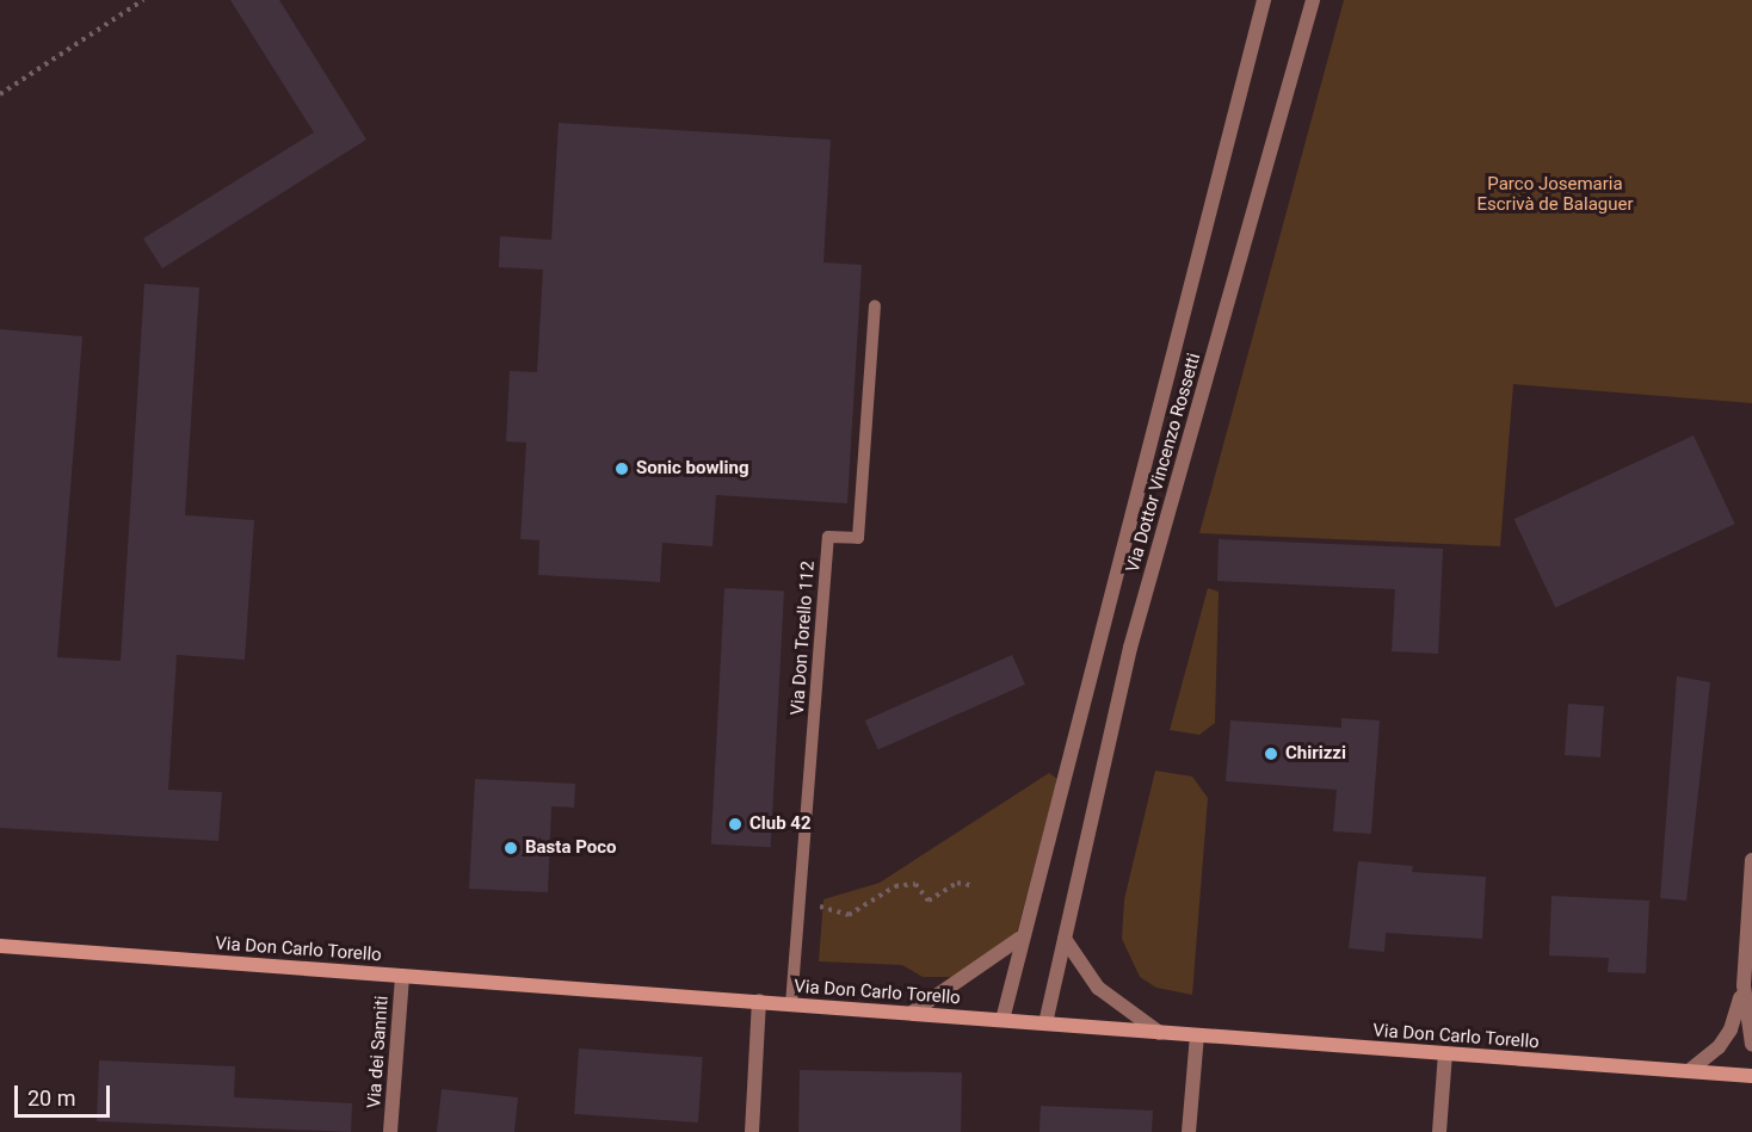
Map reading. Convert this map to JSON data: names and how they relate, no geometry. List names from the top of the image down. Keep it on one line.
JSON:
{"streets":{"main road":["Via Don Carlo Torello"],"street":["Via Dottor Vincenzo Rossetti","Via dei Sanniti"],"lane":["Via Don Torello 112"]},"crossings":[["Via Dottor Vincenzo Rossetti","Via Don Carlo Torello"],["Via Don Torello 112","Via Don Carlo Torello"],["Via Don Carlo Torello","Via dei Sanniti"]],"parks":["Parco Josemaria Escrivà de Balaguer"],"places":["Sonic bowling","Chirizzi","Club 42","Basta Poco"],"scale_bar":"20 m"}
